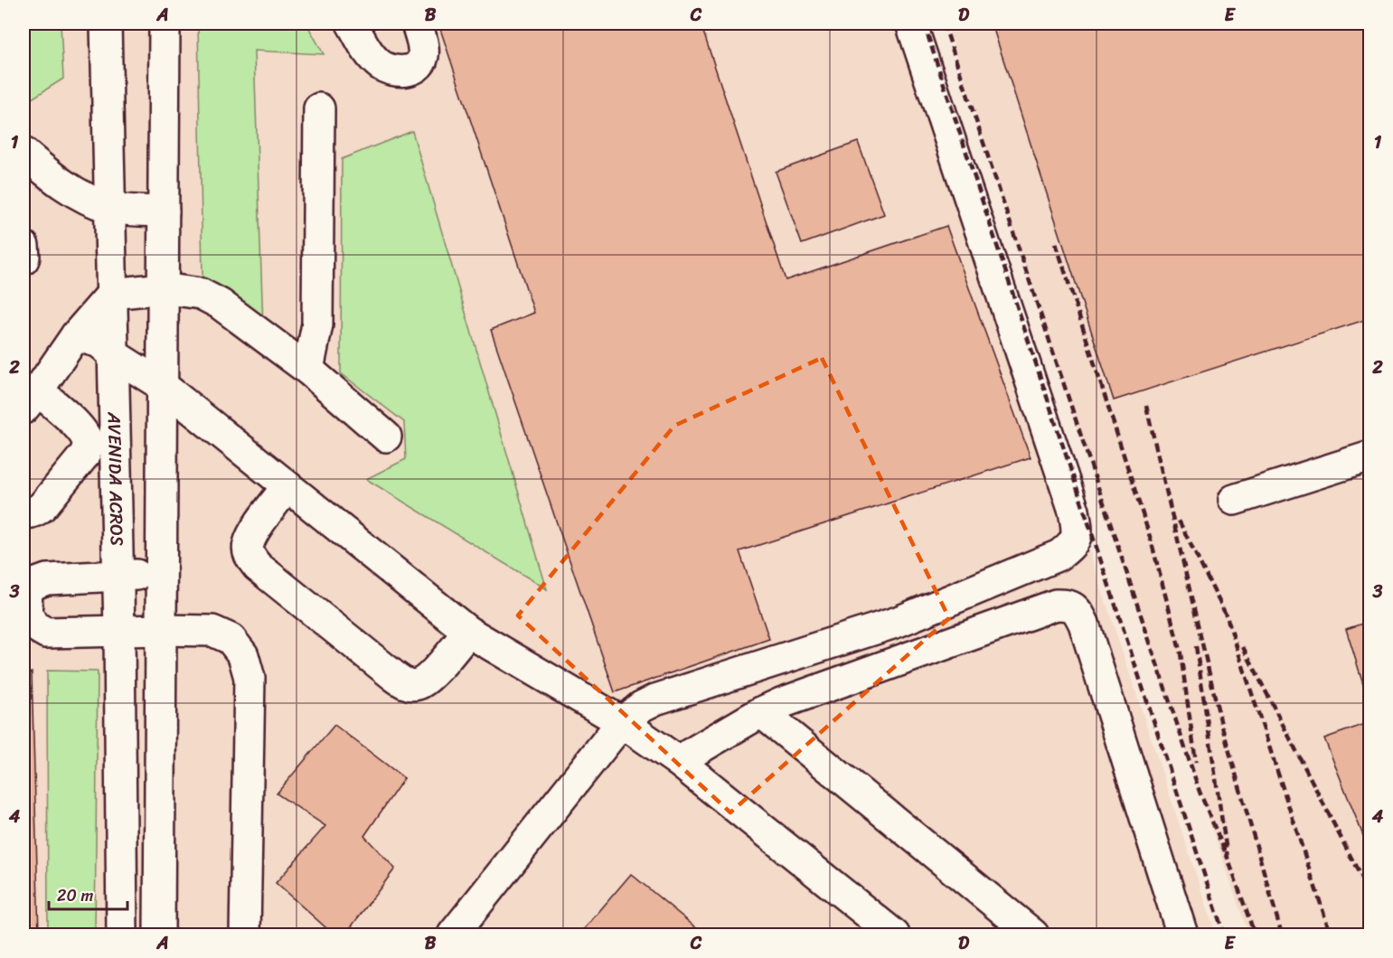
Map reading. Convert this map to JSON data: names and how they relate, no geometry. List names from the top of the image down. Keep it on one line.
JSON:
{"streets":{"street":["AVENIDA ACROS"]},"scale_bar":"20 m","grid":{"columns":["A","B","C","D","E"],"rows":["1","2","3","4"]}}
